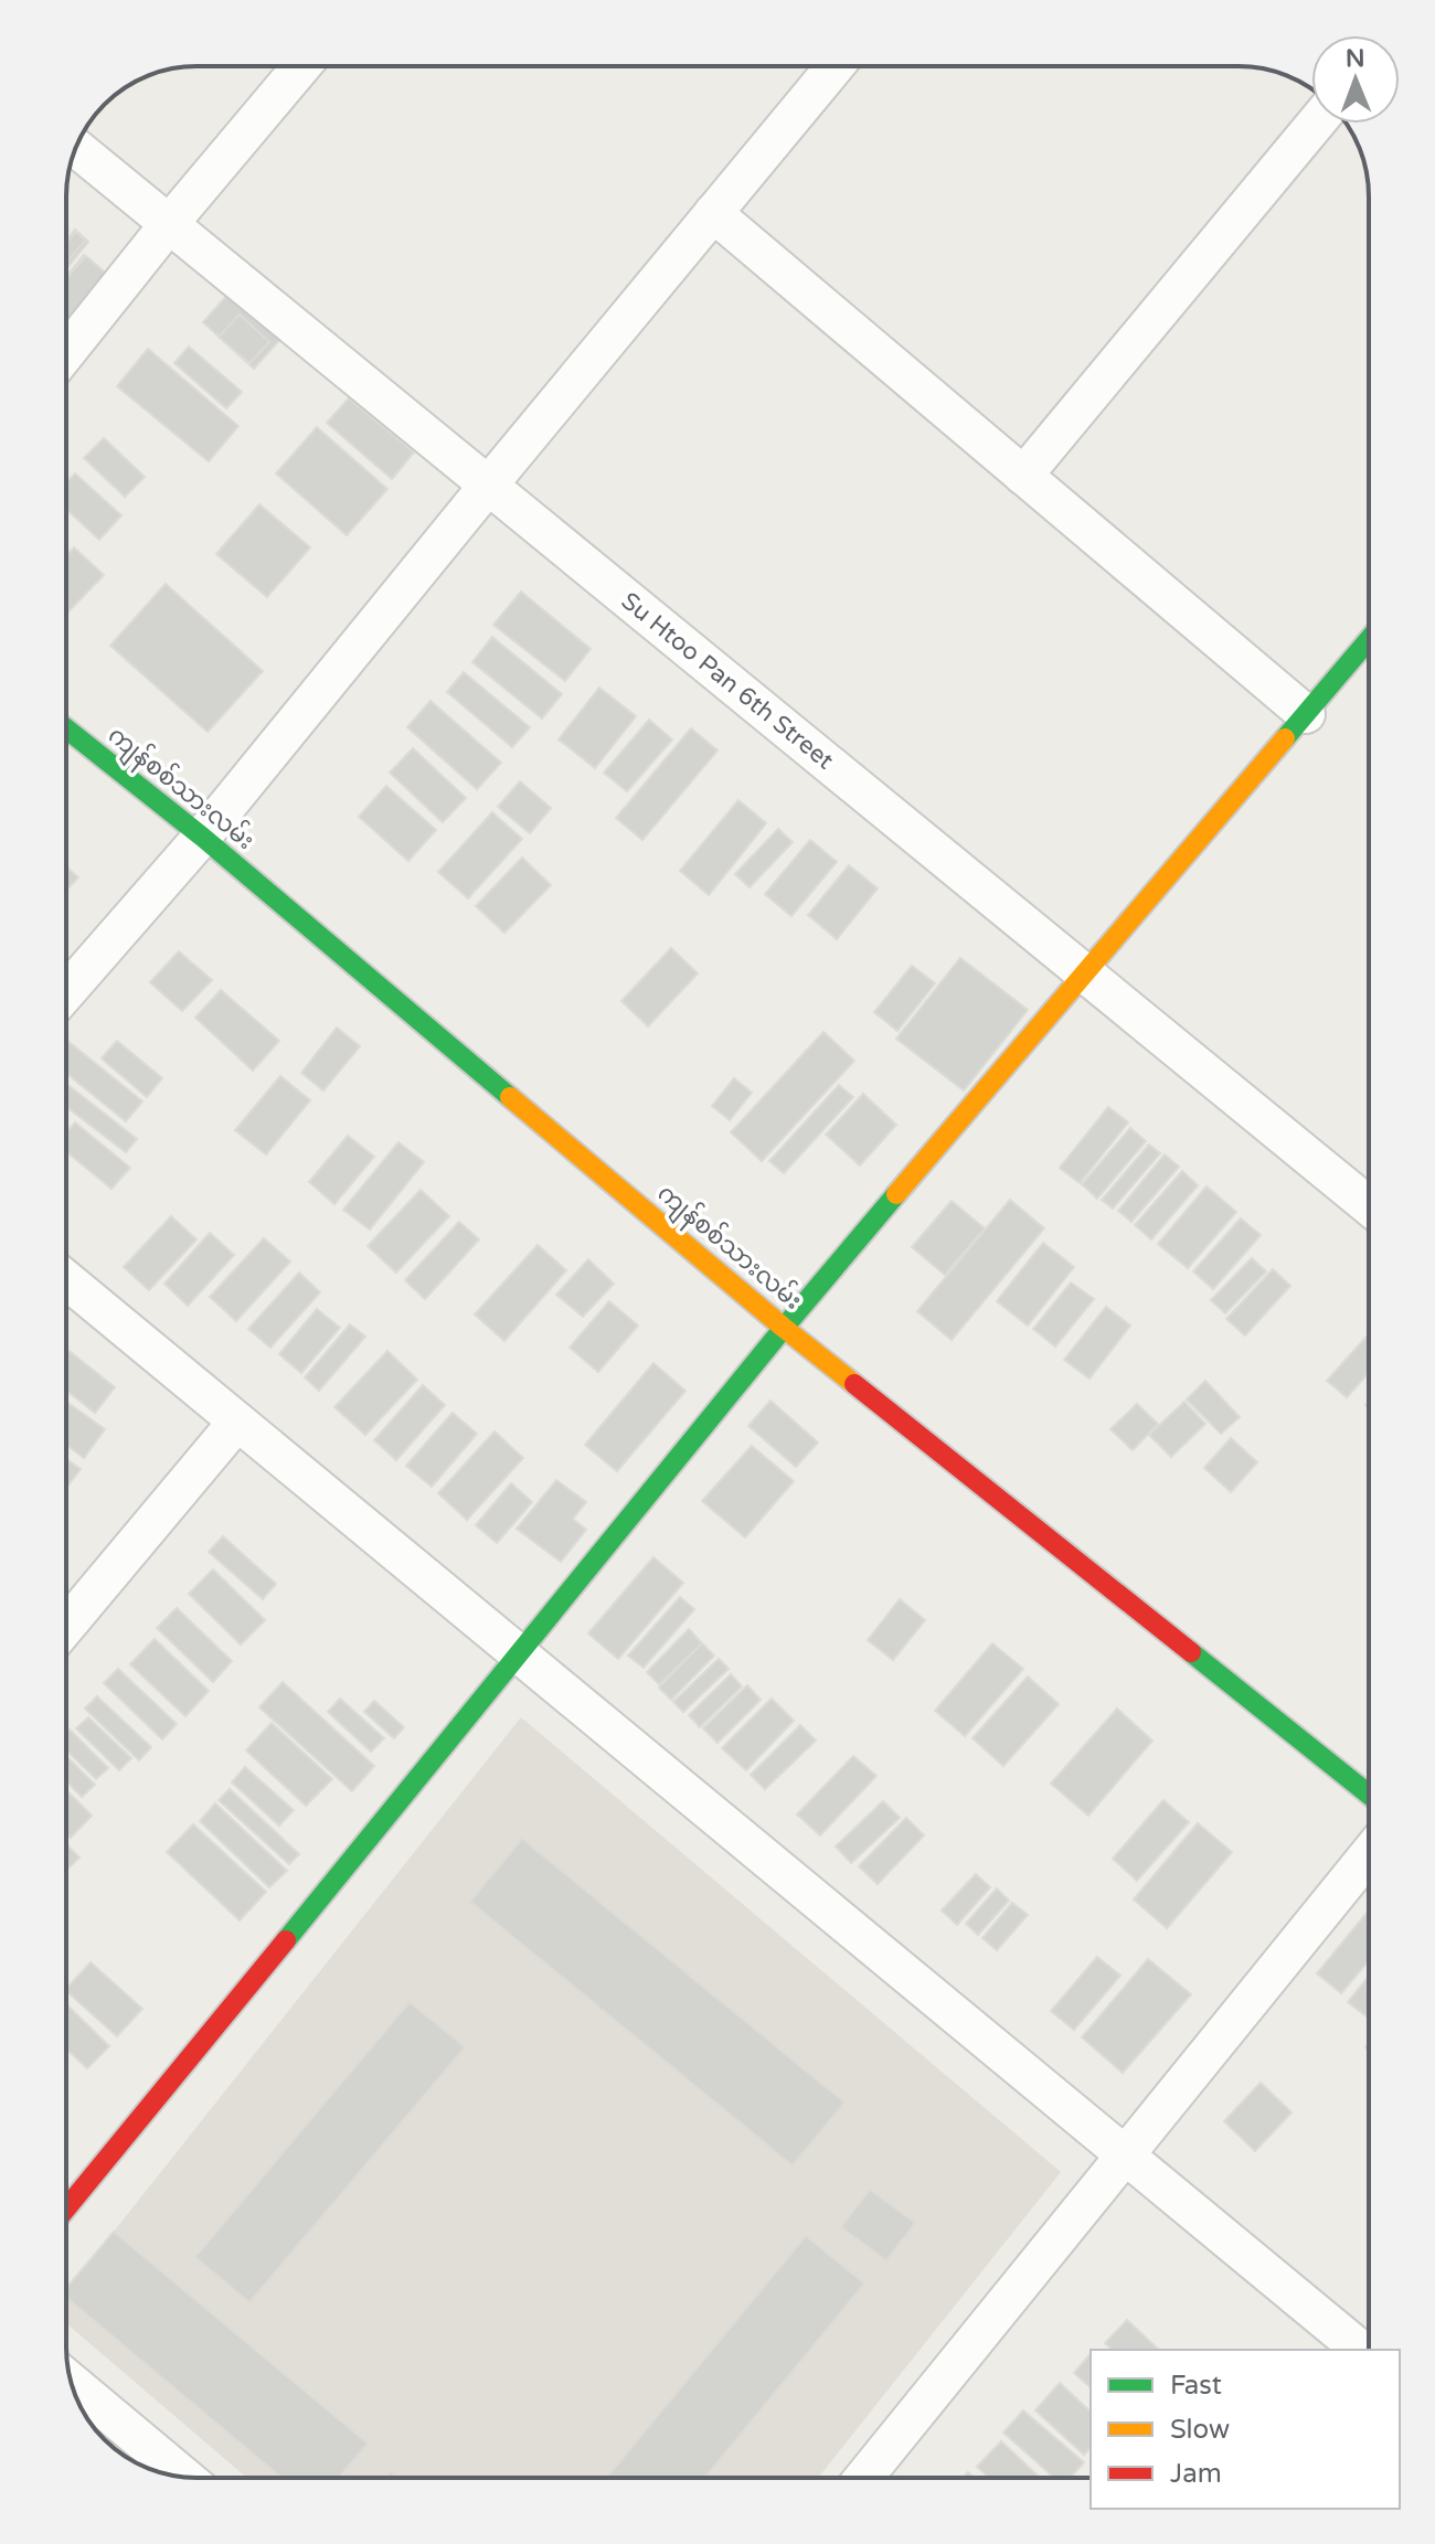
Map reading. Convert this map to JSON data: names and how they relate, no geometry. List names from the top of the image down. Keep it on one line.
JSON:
{"streets":{"street":["Su Htoo Pan 6th Street","ကျန်စစ်သားလမ်း"]},"legend":["Fast","Slow","Jam"],"north":"top"}
